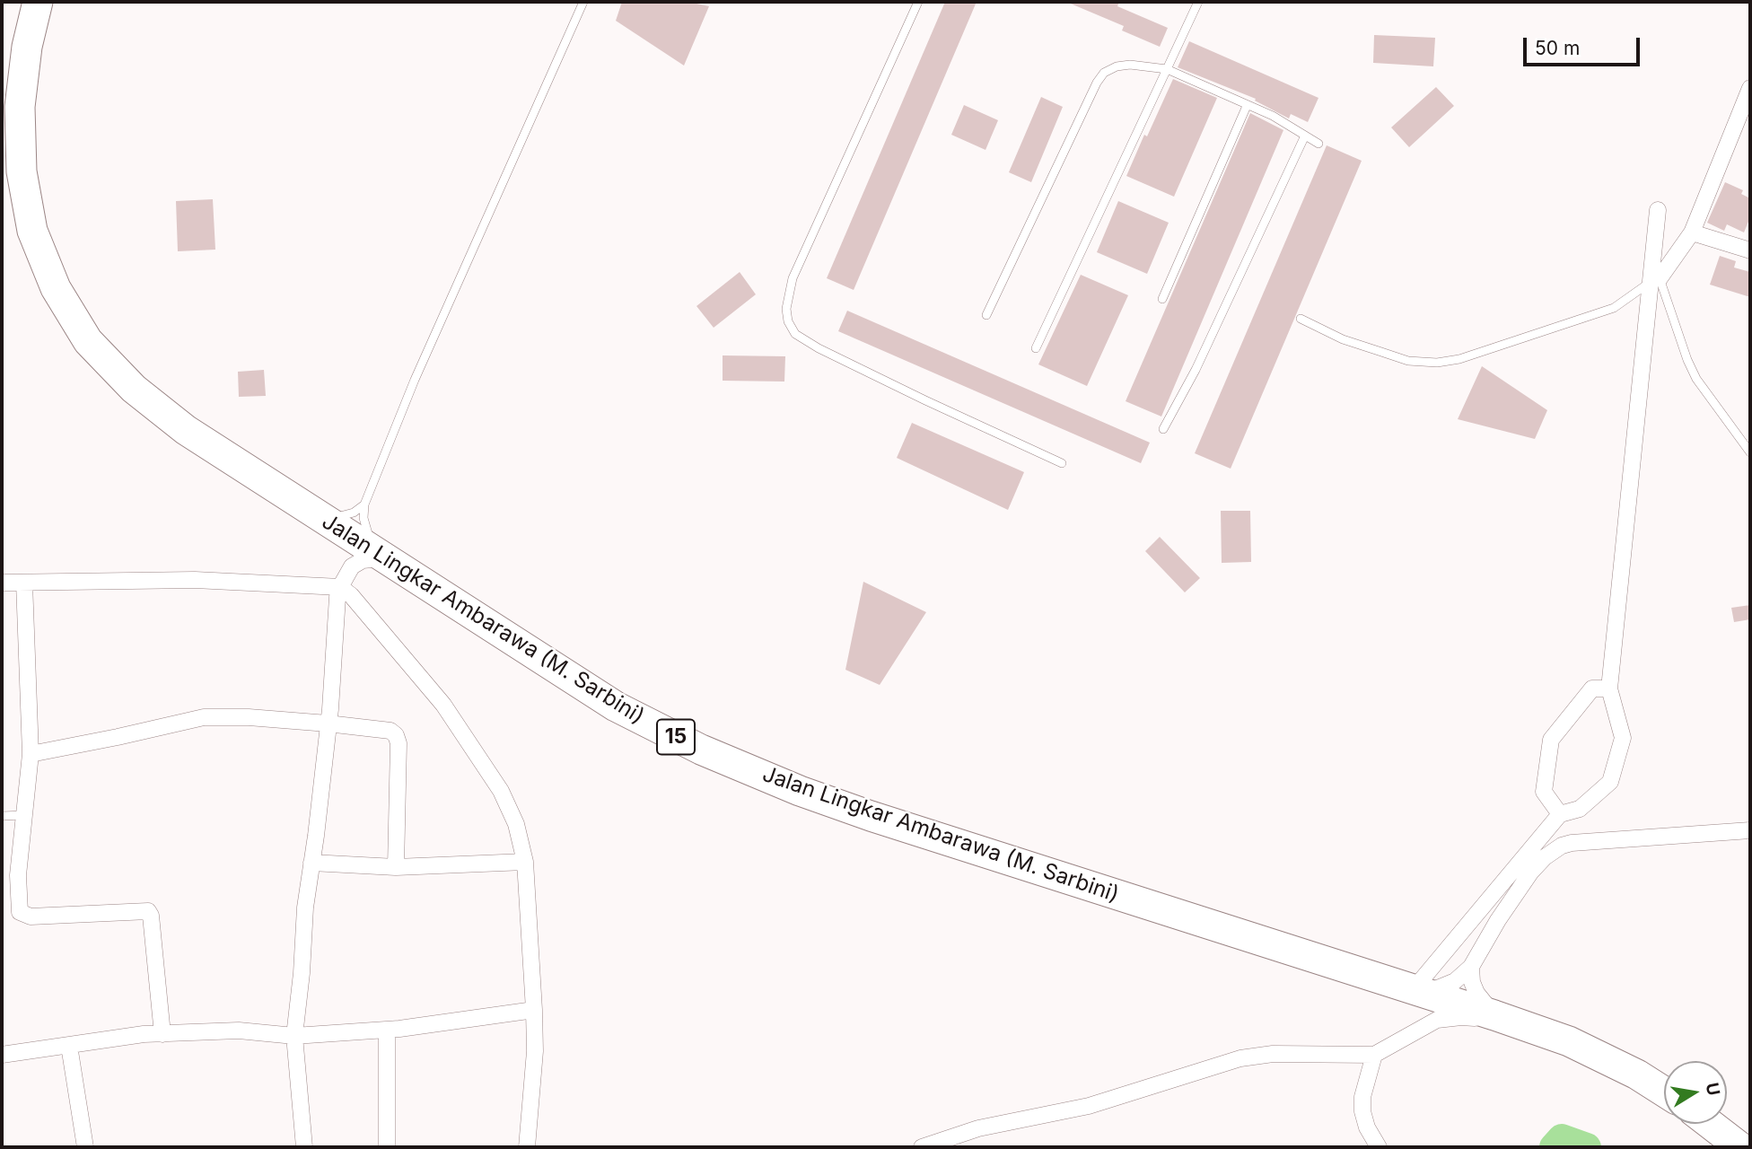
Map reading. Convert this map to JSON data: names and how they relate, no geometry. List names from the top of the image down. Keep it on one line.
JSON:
{"streets":{"highway":["Jalan Lingkar Ambarawa (M. Sarbini)","15"]},"scale_bar":"50 m","north":"right"}
